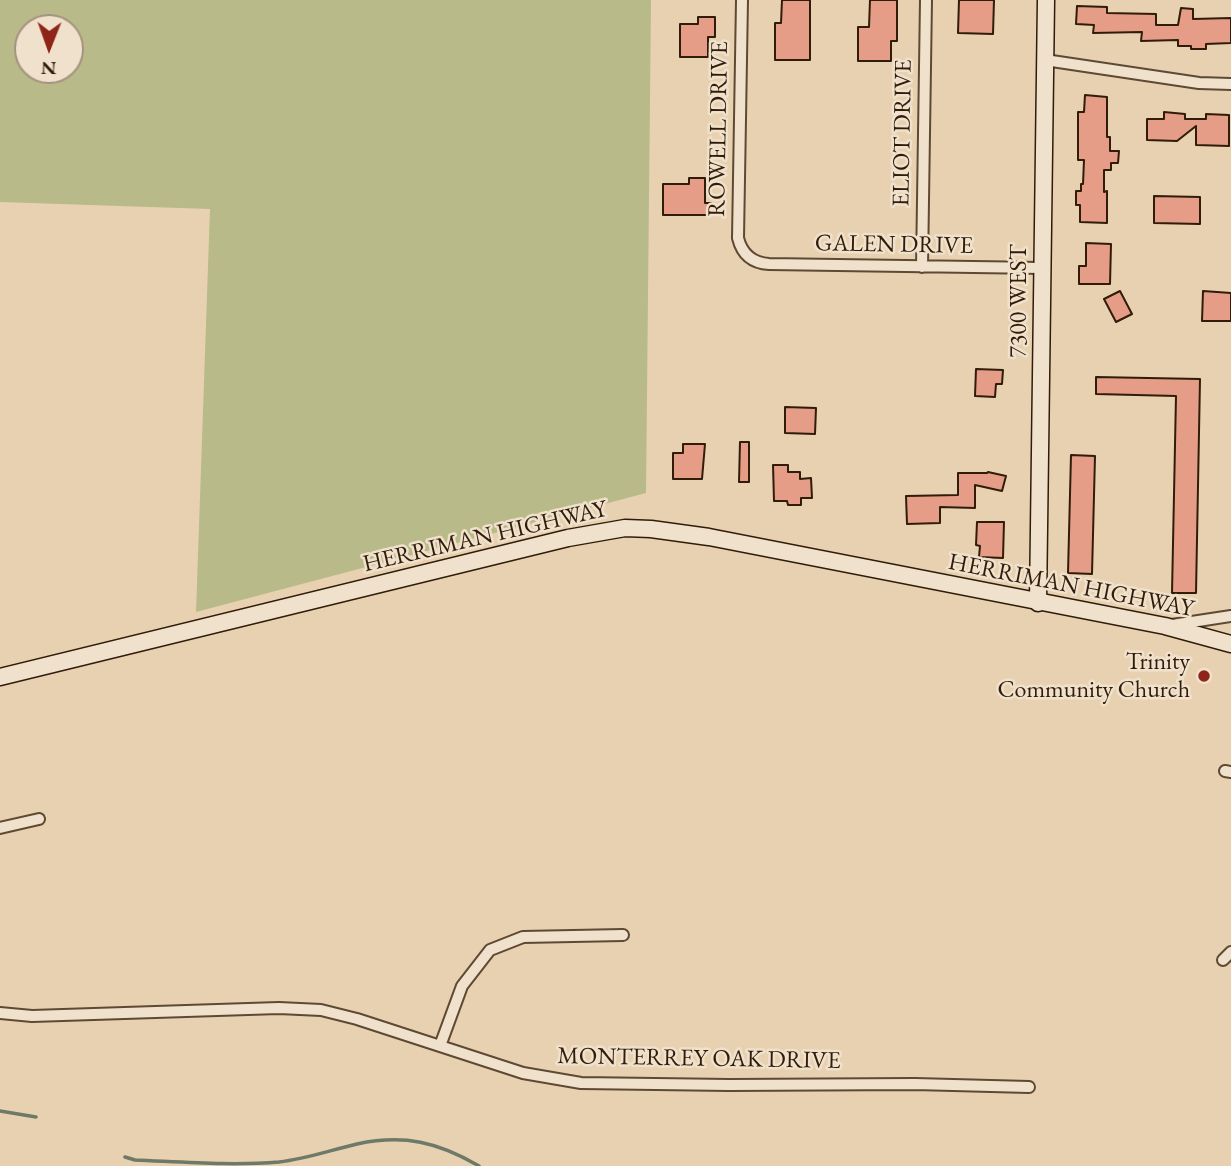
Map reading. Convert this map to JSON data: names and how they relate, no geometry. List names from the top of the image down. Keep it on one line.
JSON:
{"streets":{"main road":["7300 WEST","HERRIMAN HIGHWAY"],"street":["ROWELL DRIVE","ELIOT DRIVE","GALEN DRIVE","MONTERREY OAK DRIVE"]},"crossings":[["ROWELL DRIVE","GALEN DRIVE"],["ELIOT DRIVE","GALEN DRIVE"],["GALEN DRIVE","7300 WEST"],["7300 WEST","HERRIMAN HIGHWAY"]],"places":["Trinity Community Church"],"north":"bottom"}
